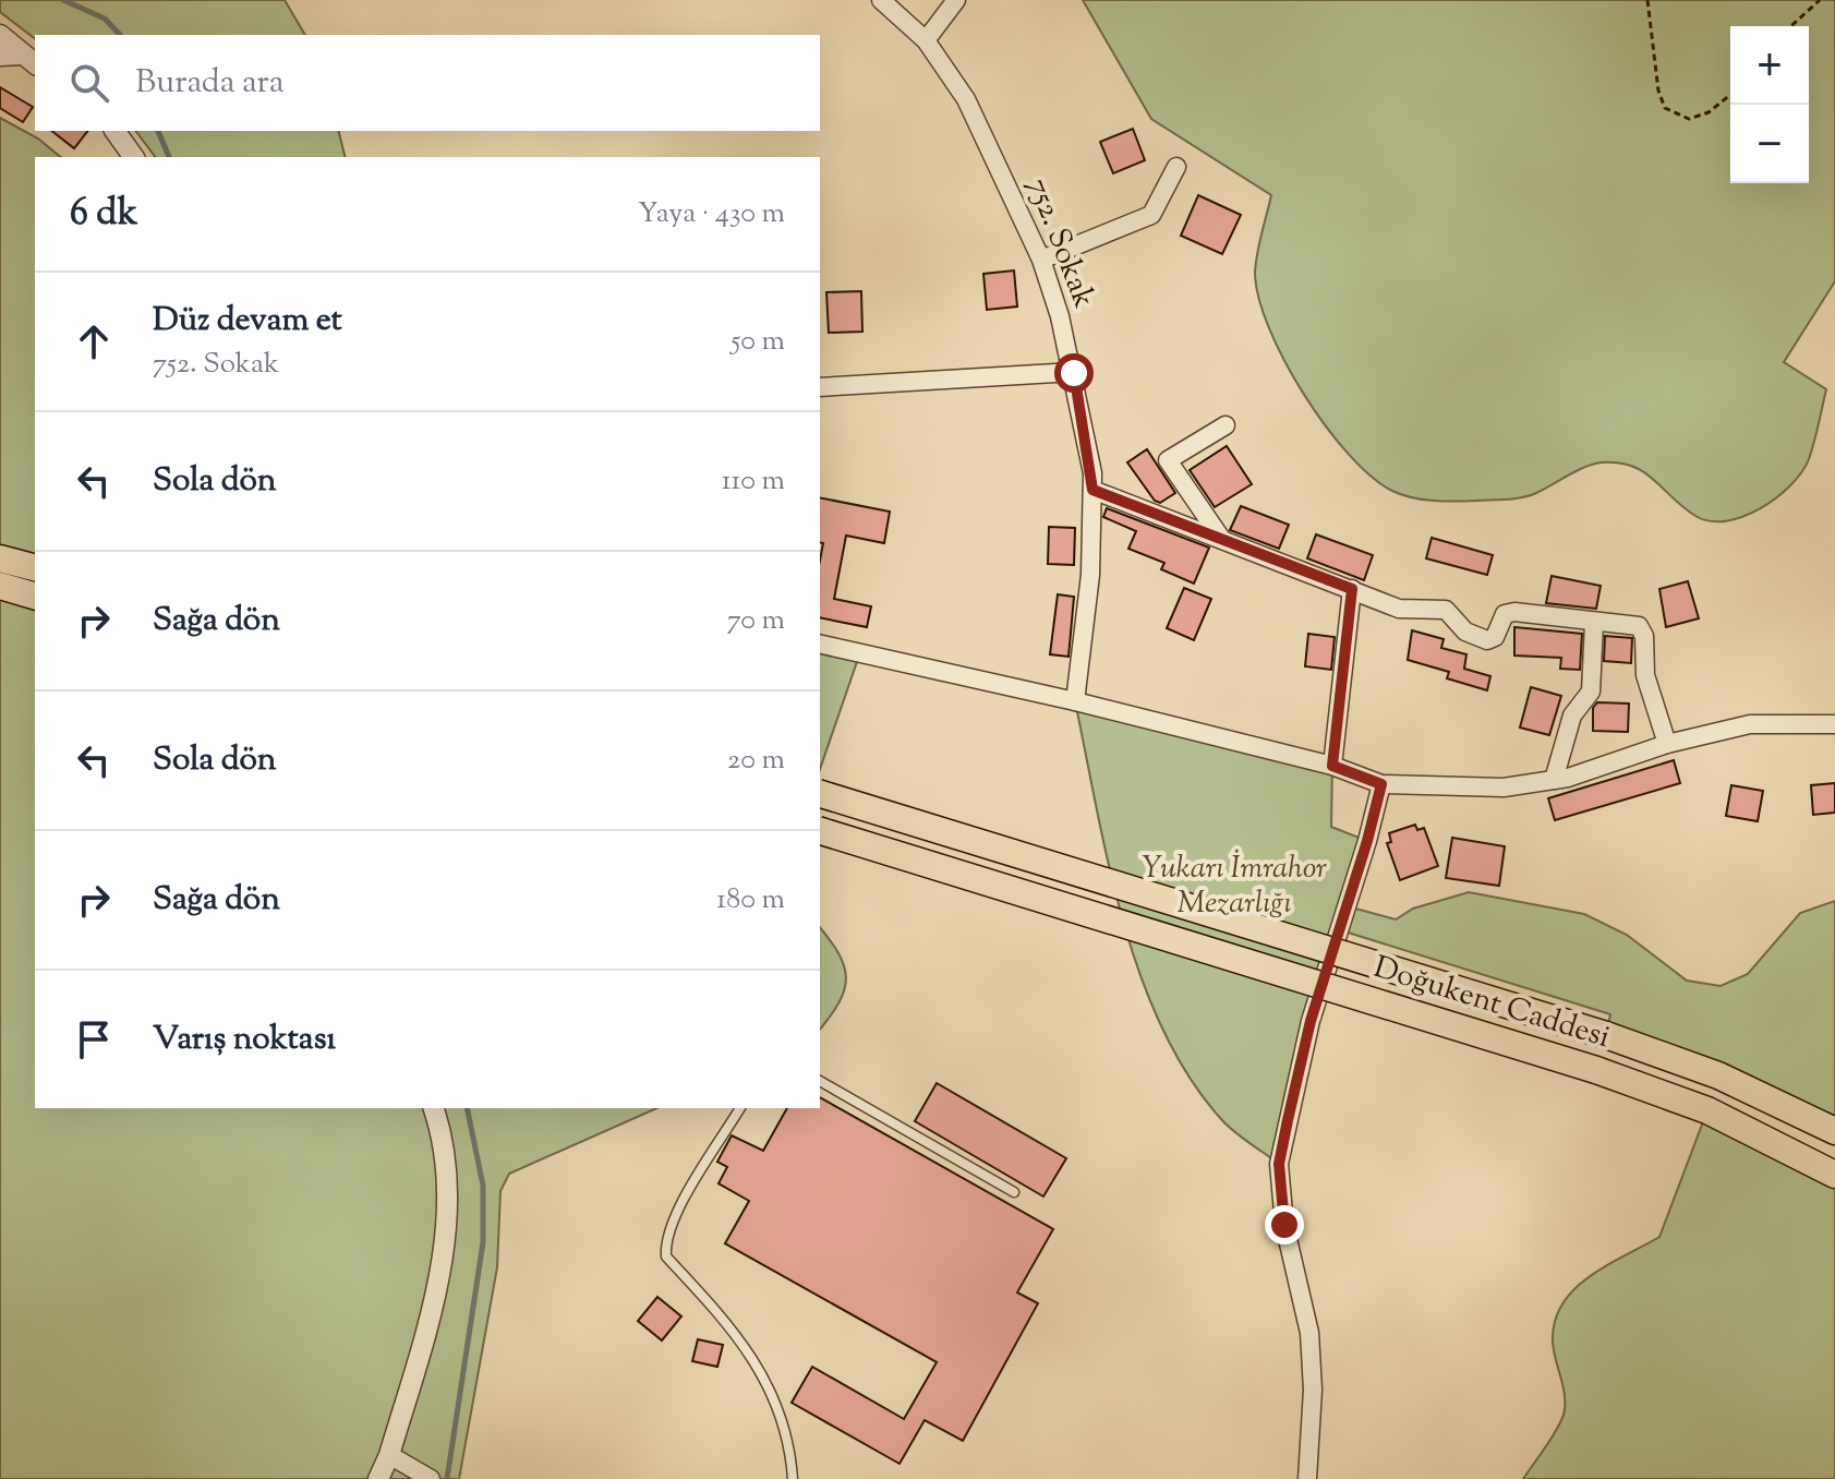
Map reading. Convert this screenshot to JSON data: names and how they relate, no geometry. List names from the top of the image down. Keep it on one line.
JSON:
{"streets":{"main road":["Doğukent Caddesi"],"street":["752. Sokak"]},"parks":["Yukarı İmrahor Mezarlığı"],"page":{"map_buttons":["+","−"],"search":"Burada ara","heading":["6 dk","Yaya · 430 m"],"list":[["Düz devam et","752. Sokak","50 m"],["Sola dön","110 m"],["Sağa dön","70 m"],["Sola dön","20 m"],["Sağa dön","180 m"],"Varış noktası"]}}
